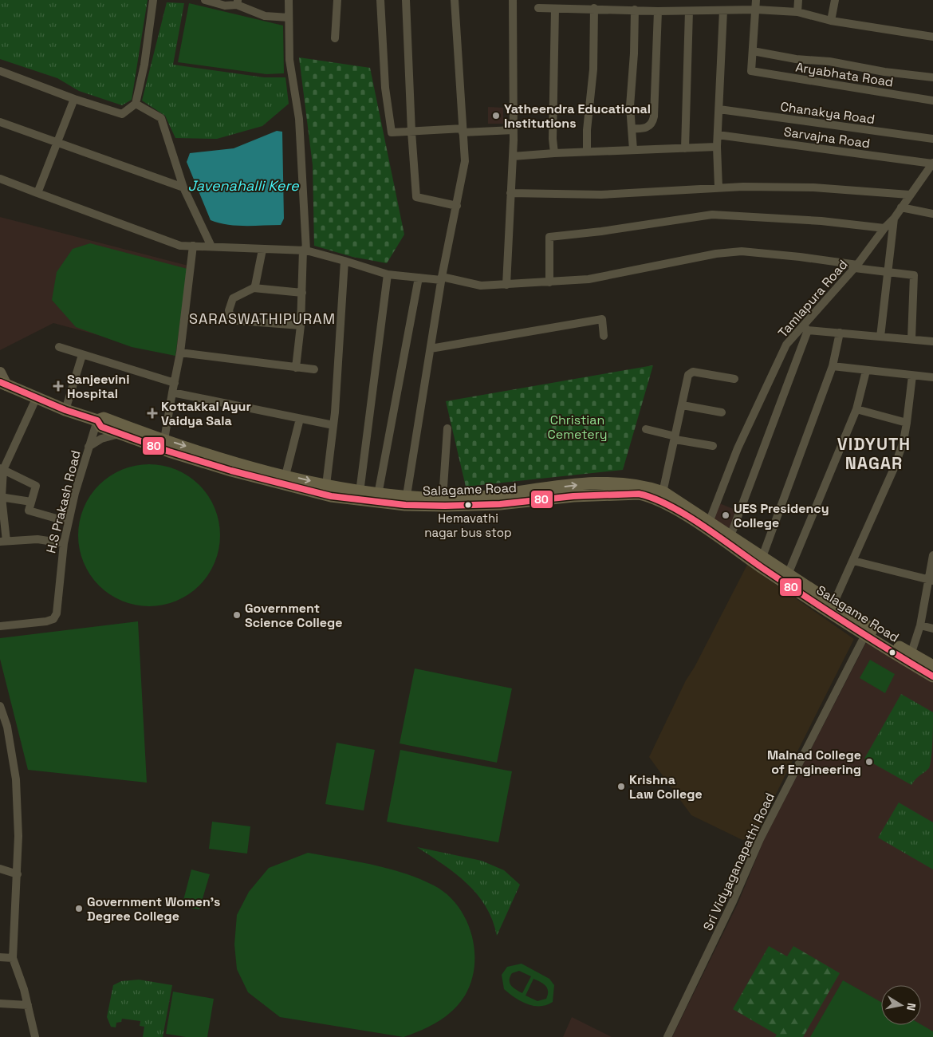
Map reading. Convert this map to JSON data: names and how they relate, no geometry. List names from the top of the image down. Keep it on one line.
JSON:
{"streets":{"main road":["Salagame Road"],"street":["Aryabhata Road","Chanakya Road","Sarvajna Road","Tamlapura Road","H.S Prakash Road","Sri Vidyaganapathi Road"]},"crossings":[["Sarvajna Road","Tamlapura Road"],["Tamlapura Road","Salagame Road"],["Salagame Road","H.S Prakash Road"],["Salagame Road","Sri Vidyaganapathi Road"]],"districts":["SARASWATHIPURAM","VIDYUTH NAGAR"],"water":["Javenahalli Kere"],"parks":["Christian Cemetery"],"places":{"other":["Yatheendra Educational Institutions","Hemavathi nagar bus stop","UES Presidency College","Government Science College","Malnad College of Engineering","Krishna Law College","Government Women's Degree College"],"health":["Sanjeevini Hospital","Kottakkal Ayur Vaidya Sala"]},"lines":["transit line 80"],"north":"right"}
